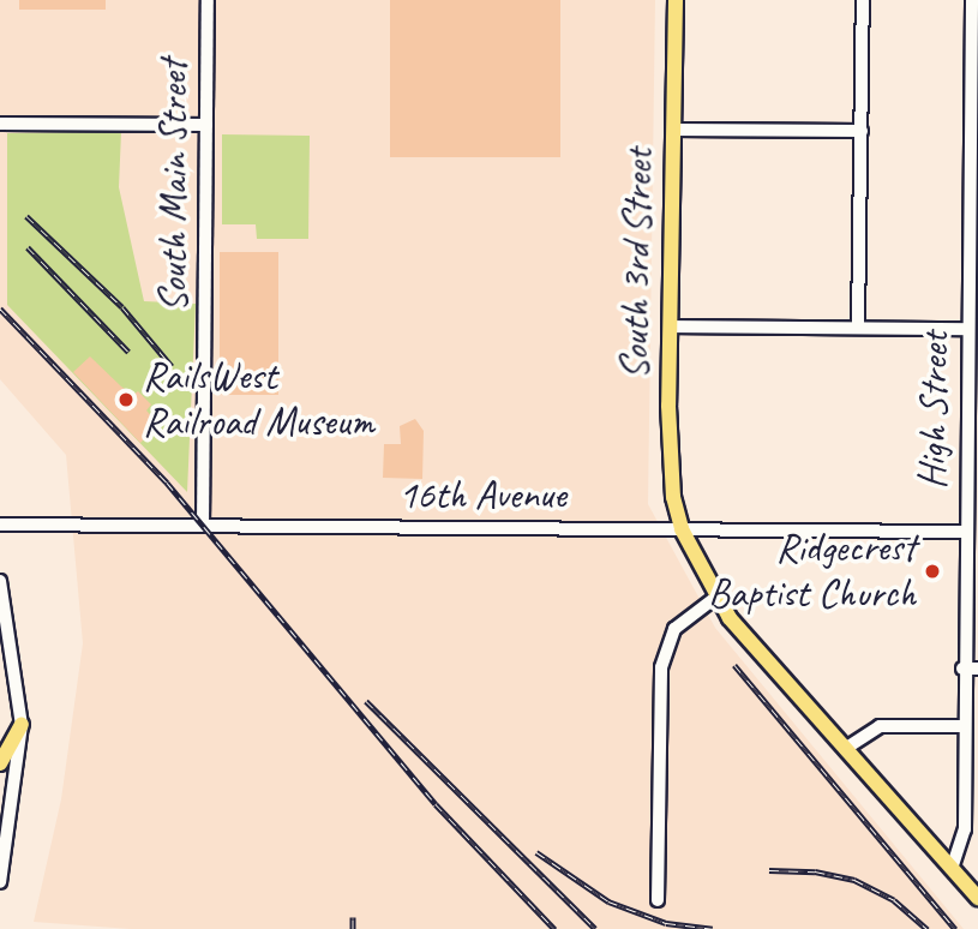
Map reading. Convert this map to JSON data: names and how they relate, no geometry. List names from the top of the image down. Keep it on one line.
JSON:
{"streets":{"main road":["South 3rd Street"],"street":["South Main Street","High Street","16th Avenue"]},"crossings":[["South Main Street","16th Avenue"],["South 3rd Street","High Street"],["South 3rd Street","16th Avenue"],["High Street","16th Avenue"]],"places":["RailsWest Railroad Museum","Ridgecrest Baptist Church"]}
